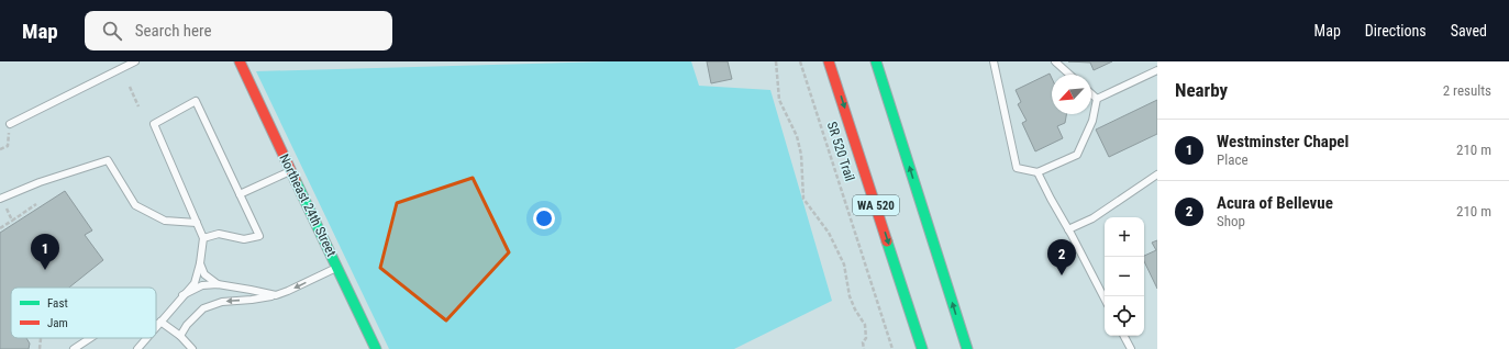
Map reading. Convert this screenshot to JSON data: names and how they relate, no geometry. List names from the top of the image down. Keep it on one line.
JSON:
{"streets":{"main road":["Northeast 24th Street","WA 520"],"path":["SR 520 Trail"]},"legend":["Fast","Jam"],"north":"bottom left","page":{"header":"Map","search":"Search here","nav":["Map","Directions","Saved"],"heading":["Nearby","2 results"],"list":[{"mark":"1","name":"Westminster Chapel","note":"Place","value":"210 m"},{"mark":"2","name":"Acura of Bellevue","note":"Shop","value":"210 m"}],"map_buttons":["+","−"],"pins":["1","2"]}}
